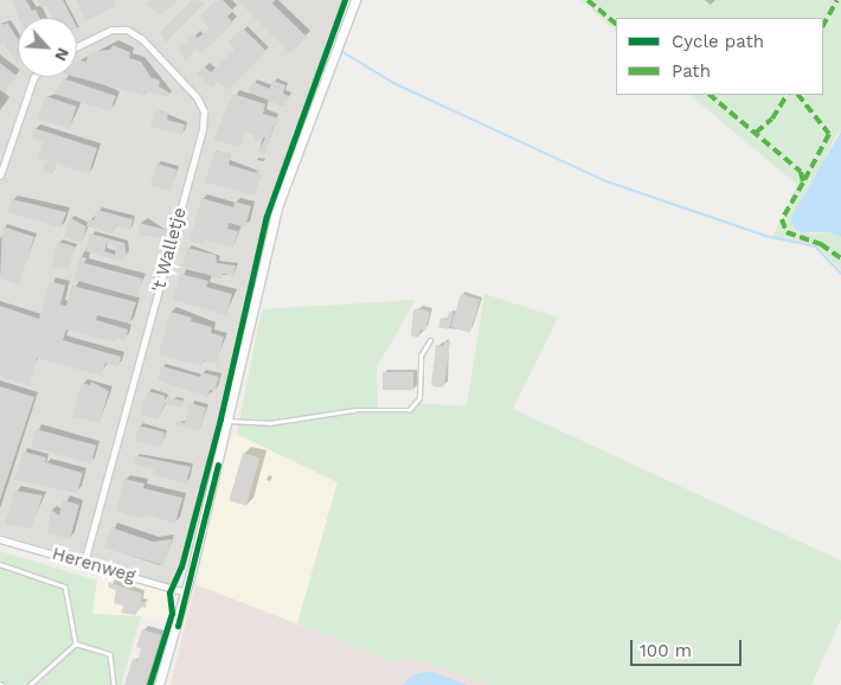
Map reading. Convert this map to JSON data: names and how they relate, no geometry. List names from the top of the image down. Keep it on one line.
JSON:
{"streets":{"street":["'t Walletje","Herenweg"]},"crossings":[["'t Walletje","Herenweg"]],"legend":["Cycle path","Path"],"scale_bar":"100 m","north":"bottom right"}
